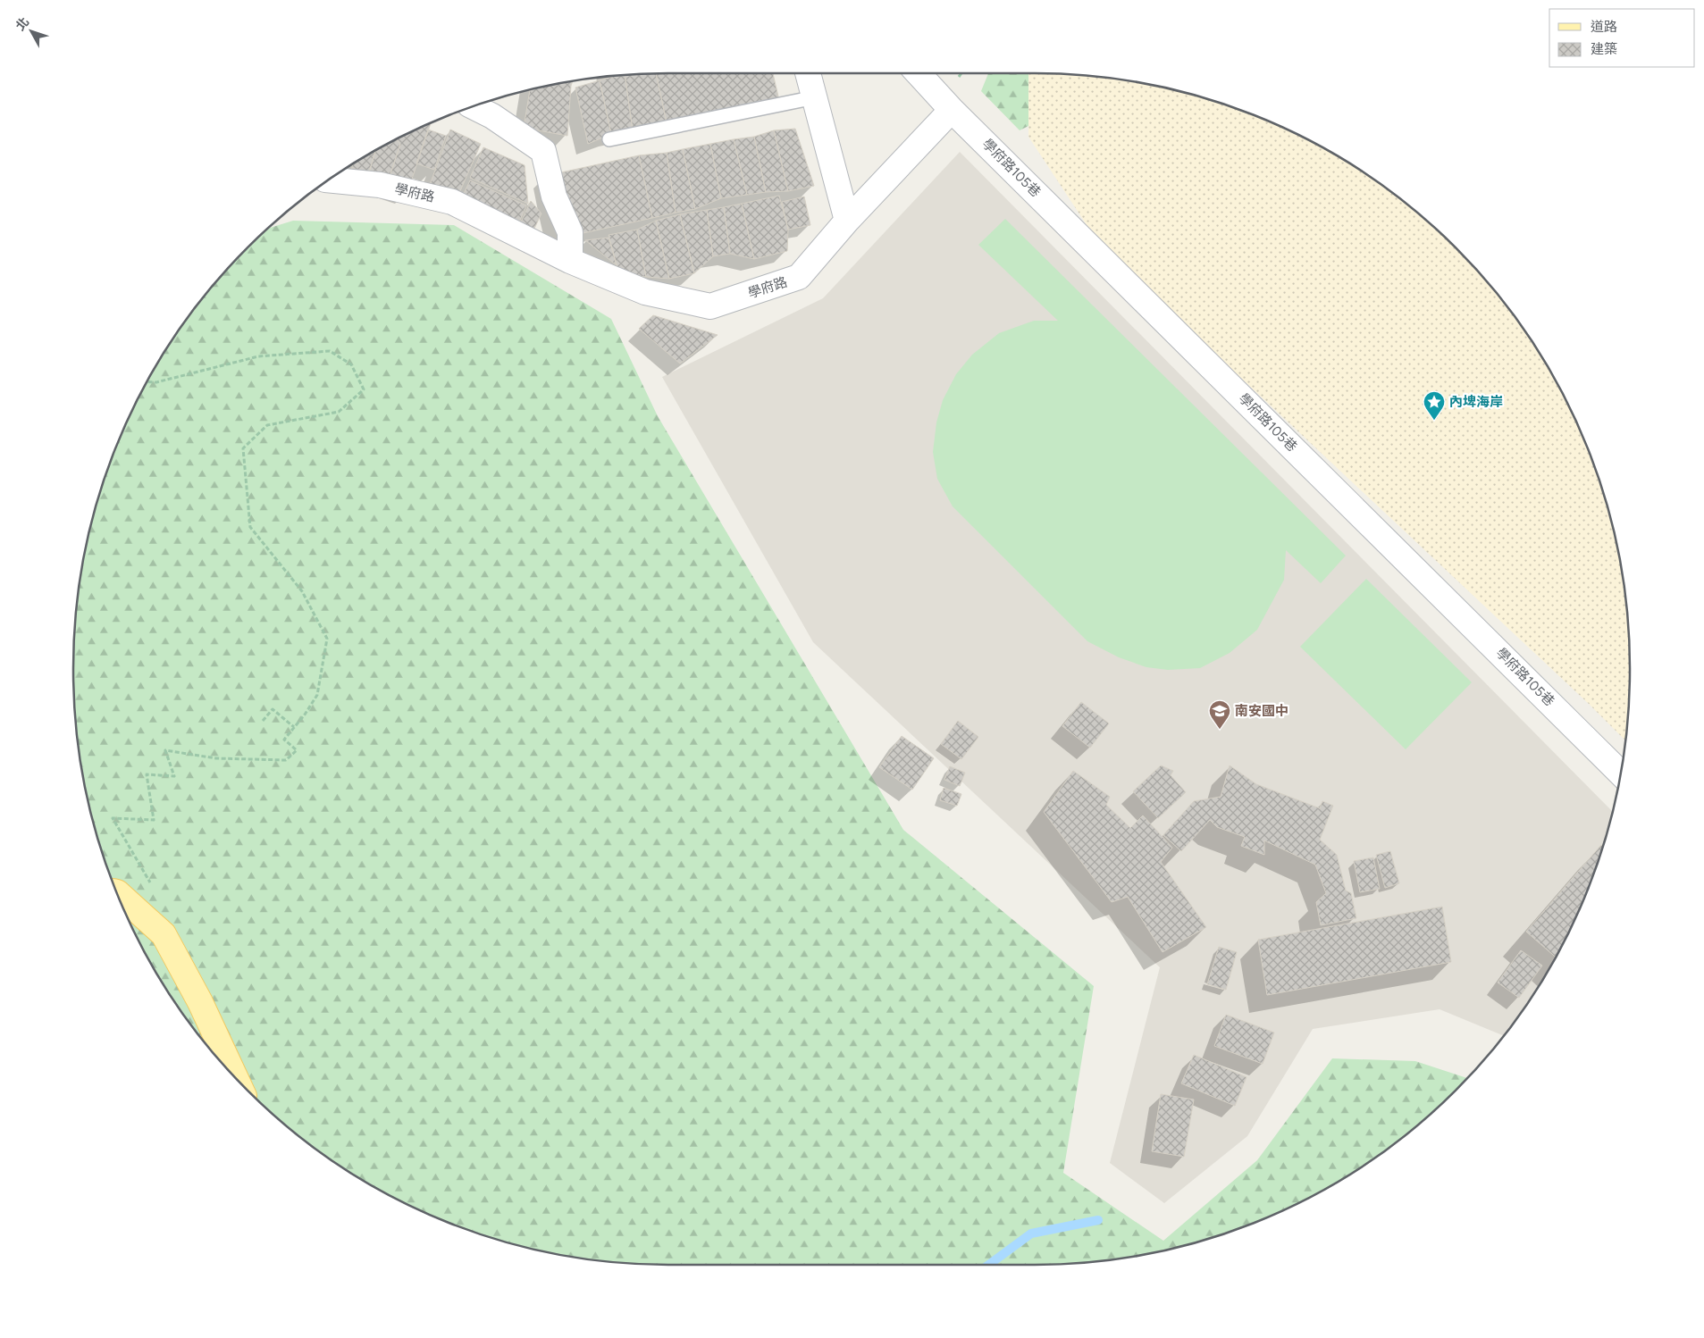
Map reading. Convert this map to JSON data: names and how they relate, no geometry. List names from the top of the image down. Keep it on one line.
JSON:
{"streets":{"street":["學府路105巷","學府路"]},"crossings":[["學府路105巷","學府路"]],"places":{"place":["內埤海岸"],"school or university":["南安國中"]},"legend":["道路","建築"],"north":"top left"}
